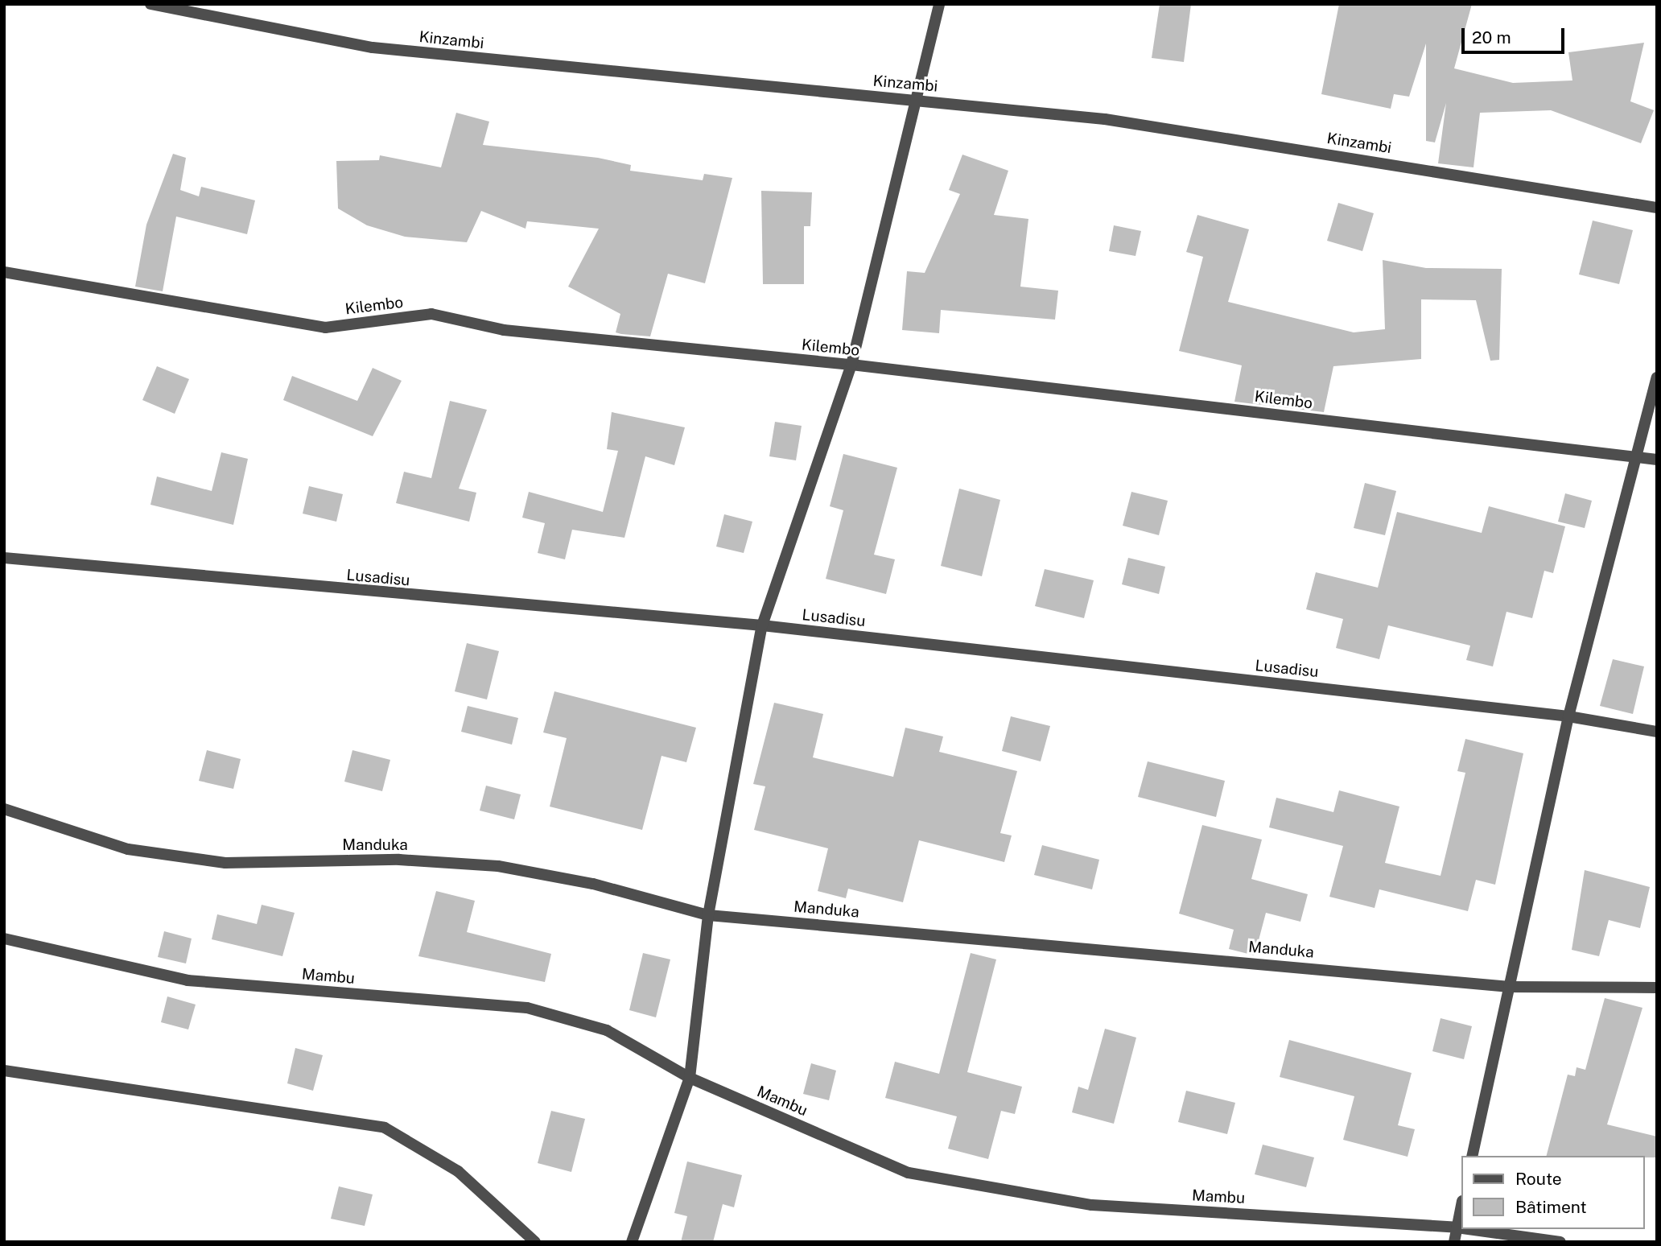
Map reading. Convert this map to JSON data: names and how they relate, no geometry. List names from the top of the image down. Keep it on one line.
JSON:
{"streets":{"street":["Kinzambi","Kilembo","Lusadisu","Manduka","Mambu"]},"legend":["Route","Bâtiment"],"scale_bar":"20 m"}
